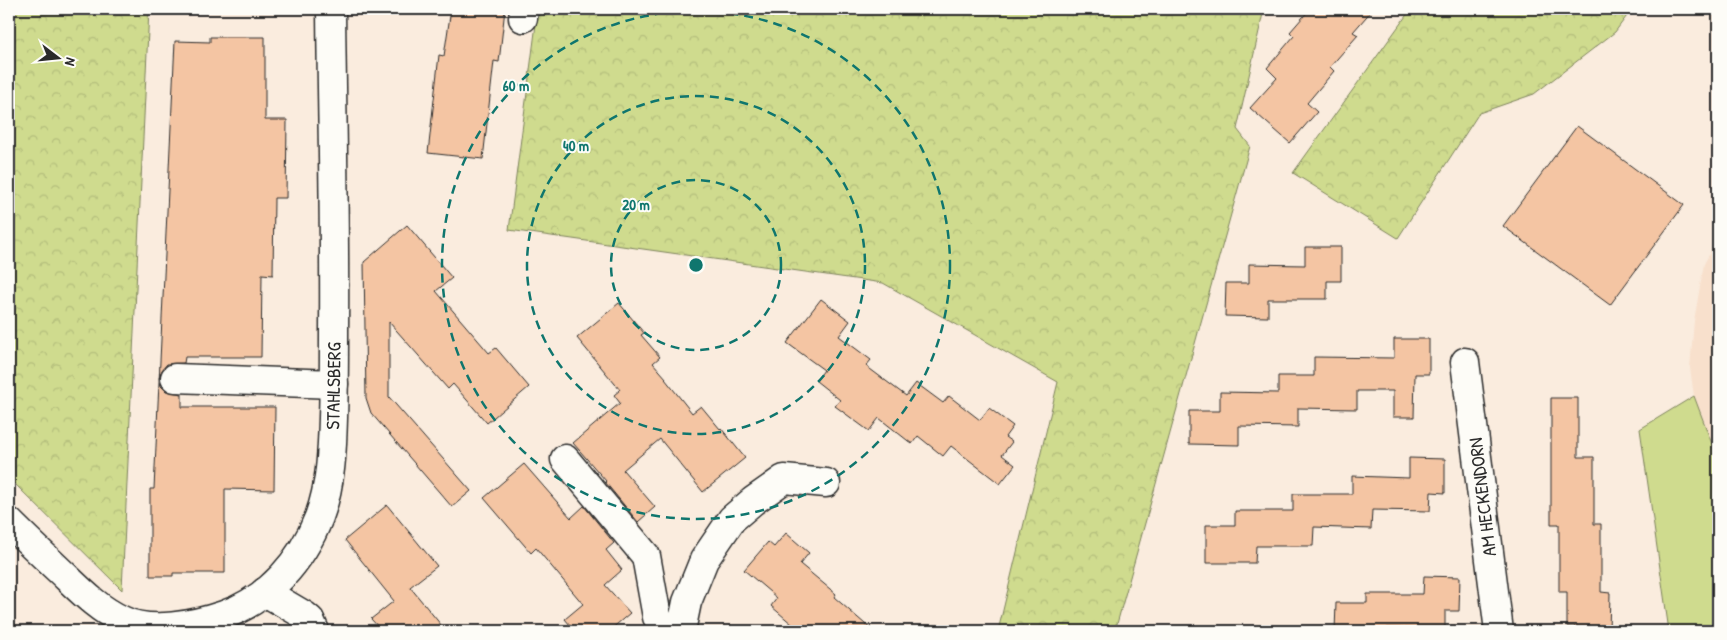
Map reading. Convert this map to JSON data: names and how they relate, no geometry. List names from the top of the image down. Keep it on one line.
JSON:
{"streets":{"street":["STAHLSBERG","AM HECKENDORN"]},"north":"right","rings":["60 m","40 m","20 m"]}
